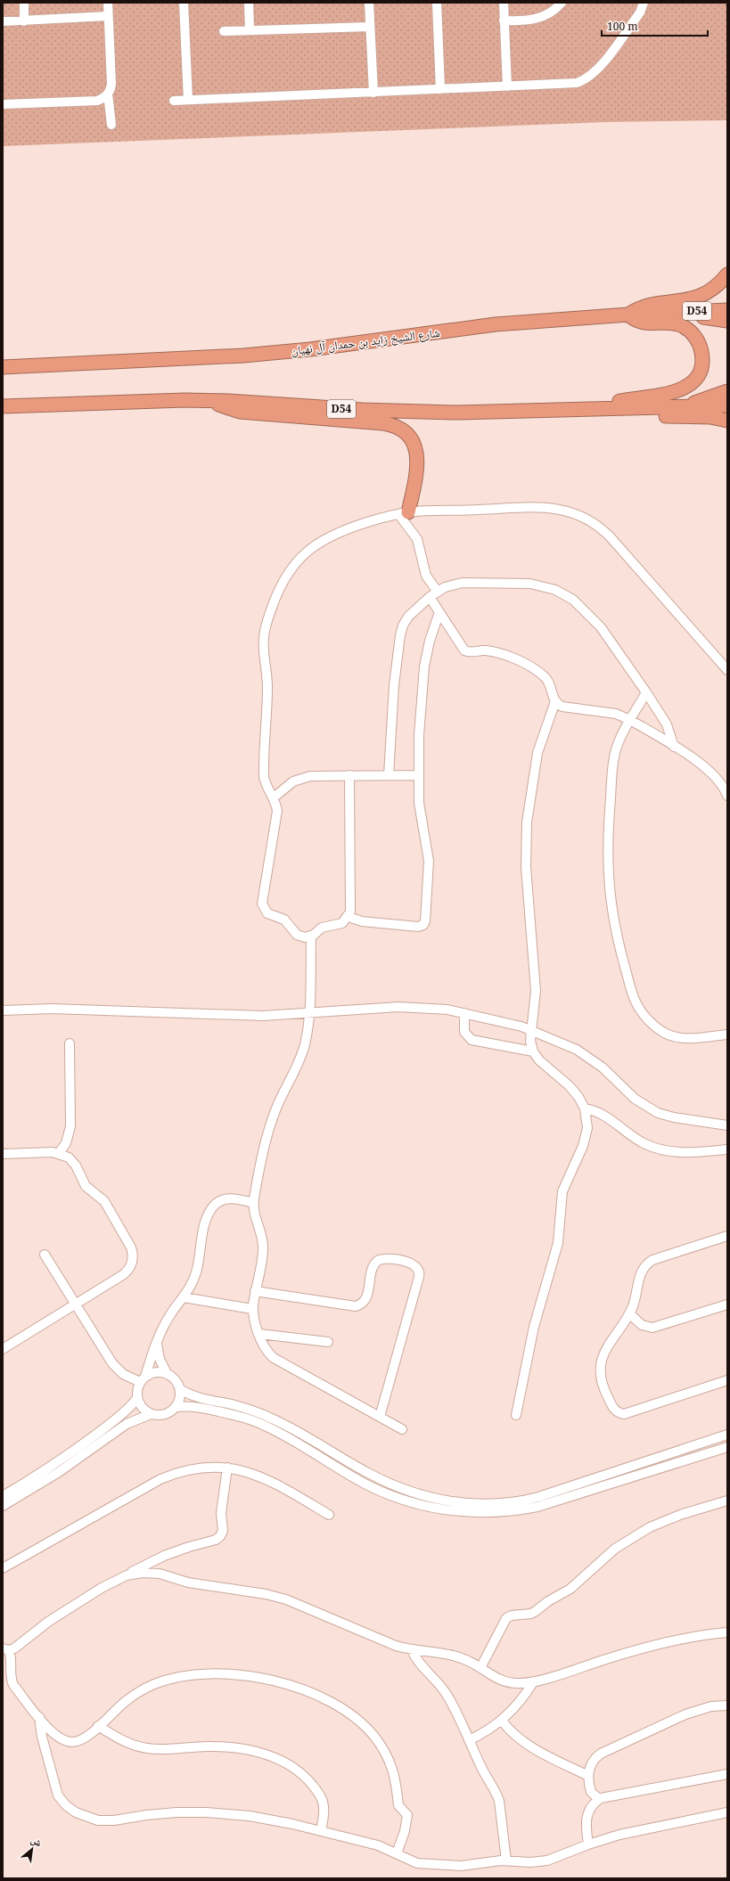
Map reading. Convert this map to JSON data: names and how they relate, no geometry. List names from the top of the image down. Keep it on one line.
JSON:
{"streets":{"highway":["D54","شارع الشيخ زايد بن حمدان آل نهيان"]},"scale_bar":"100 m","north":"top right"}
